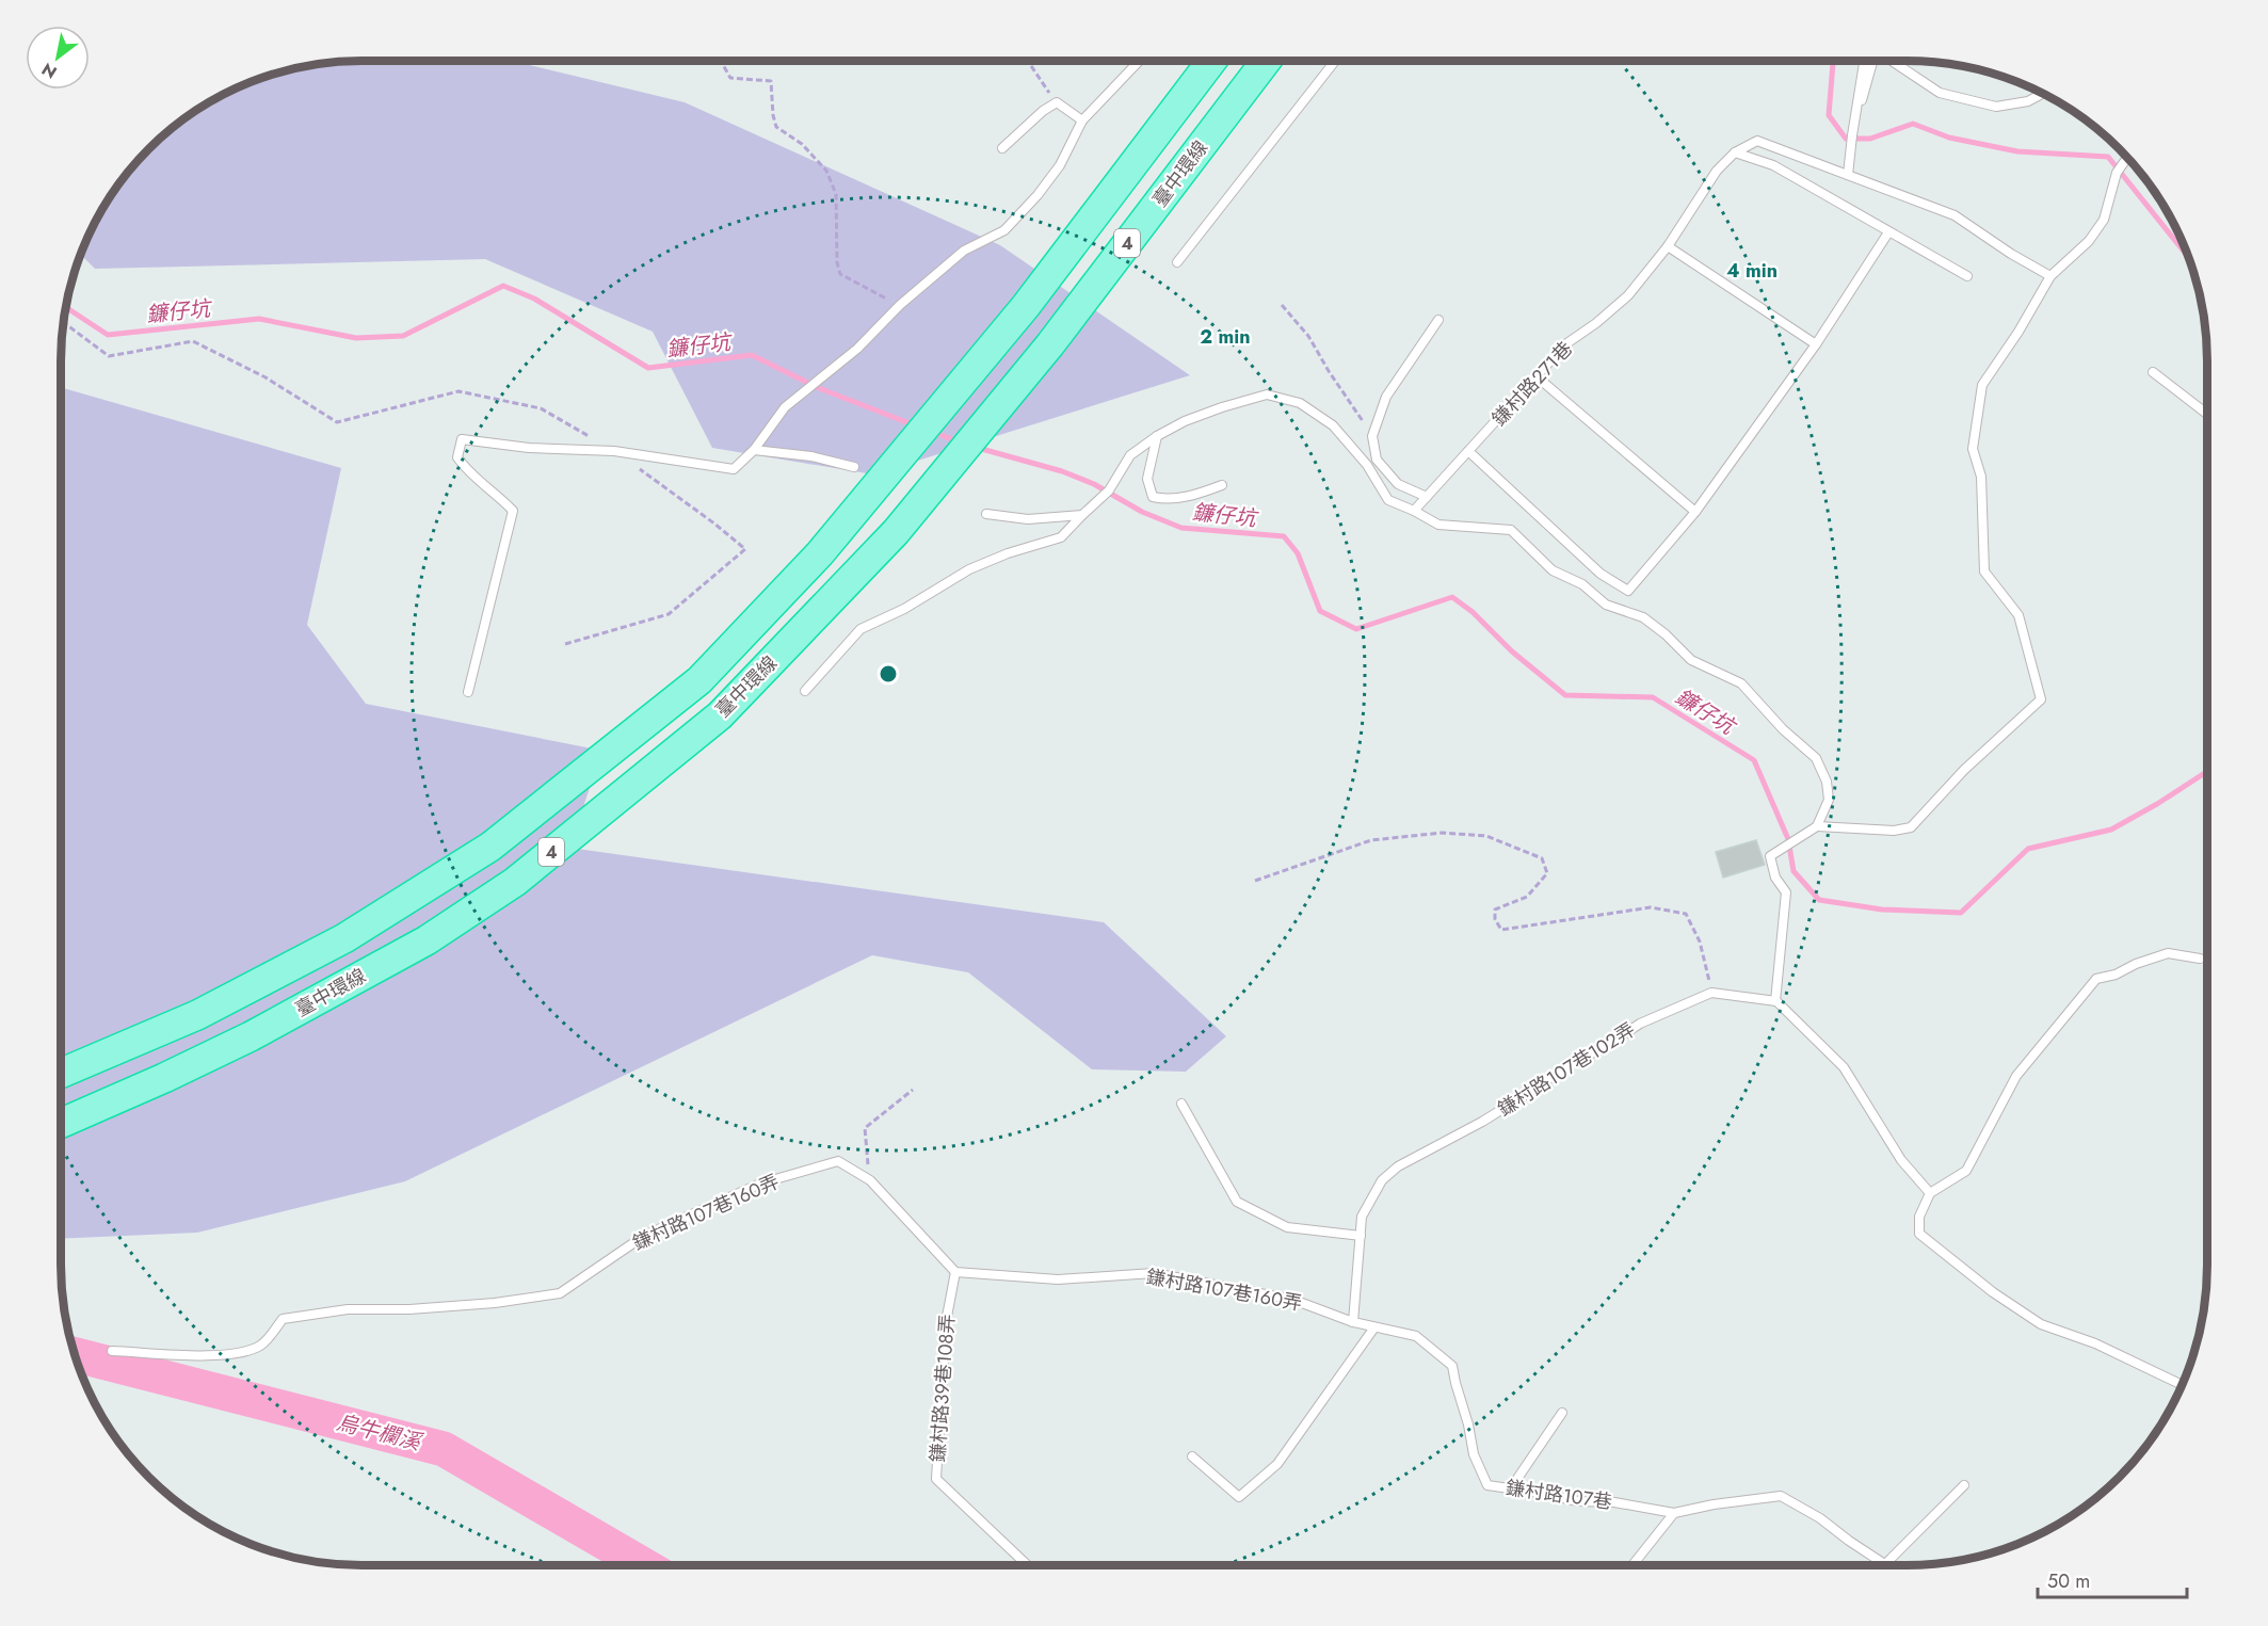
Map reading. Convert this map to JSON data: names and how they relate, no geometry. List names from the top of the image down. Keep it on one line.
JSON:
{"streets":{"highway":["臺中環線","4"],"lane":["鎌村路271巷","鎌村路107巷102弄","鎌村路107巷160弄","鎌村路39巷108弄","鎌村路107巷"]},"crossings":[["鎌村路107巷102弄","鎌村路107巷160弄"],["鎌村路107巷102弄","鎌村路107巷"],["鎌村路107巷160弄","鎌村路39巷108弄"],["鎌村路107巷160弄","鎌村路107巷"]],"water":["鐮仔坑","烏牛欄溪"],"scale_bar":"50 m","north":"bottom left","rings":["4 min","2 min"]}
